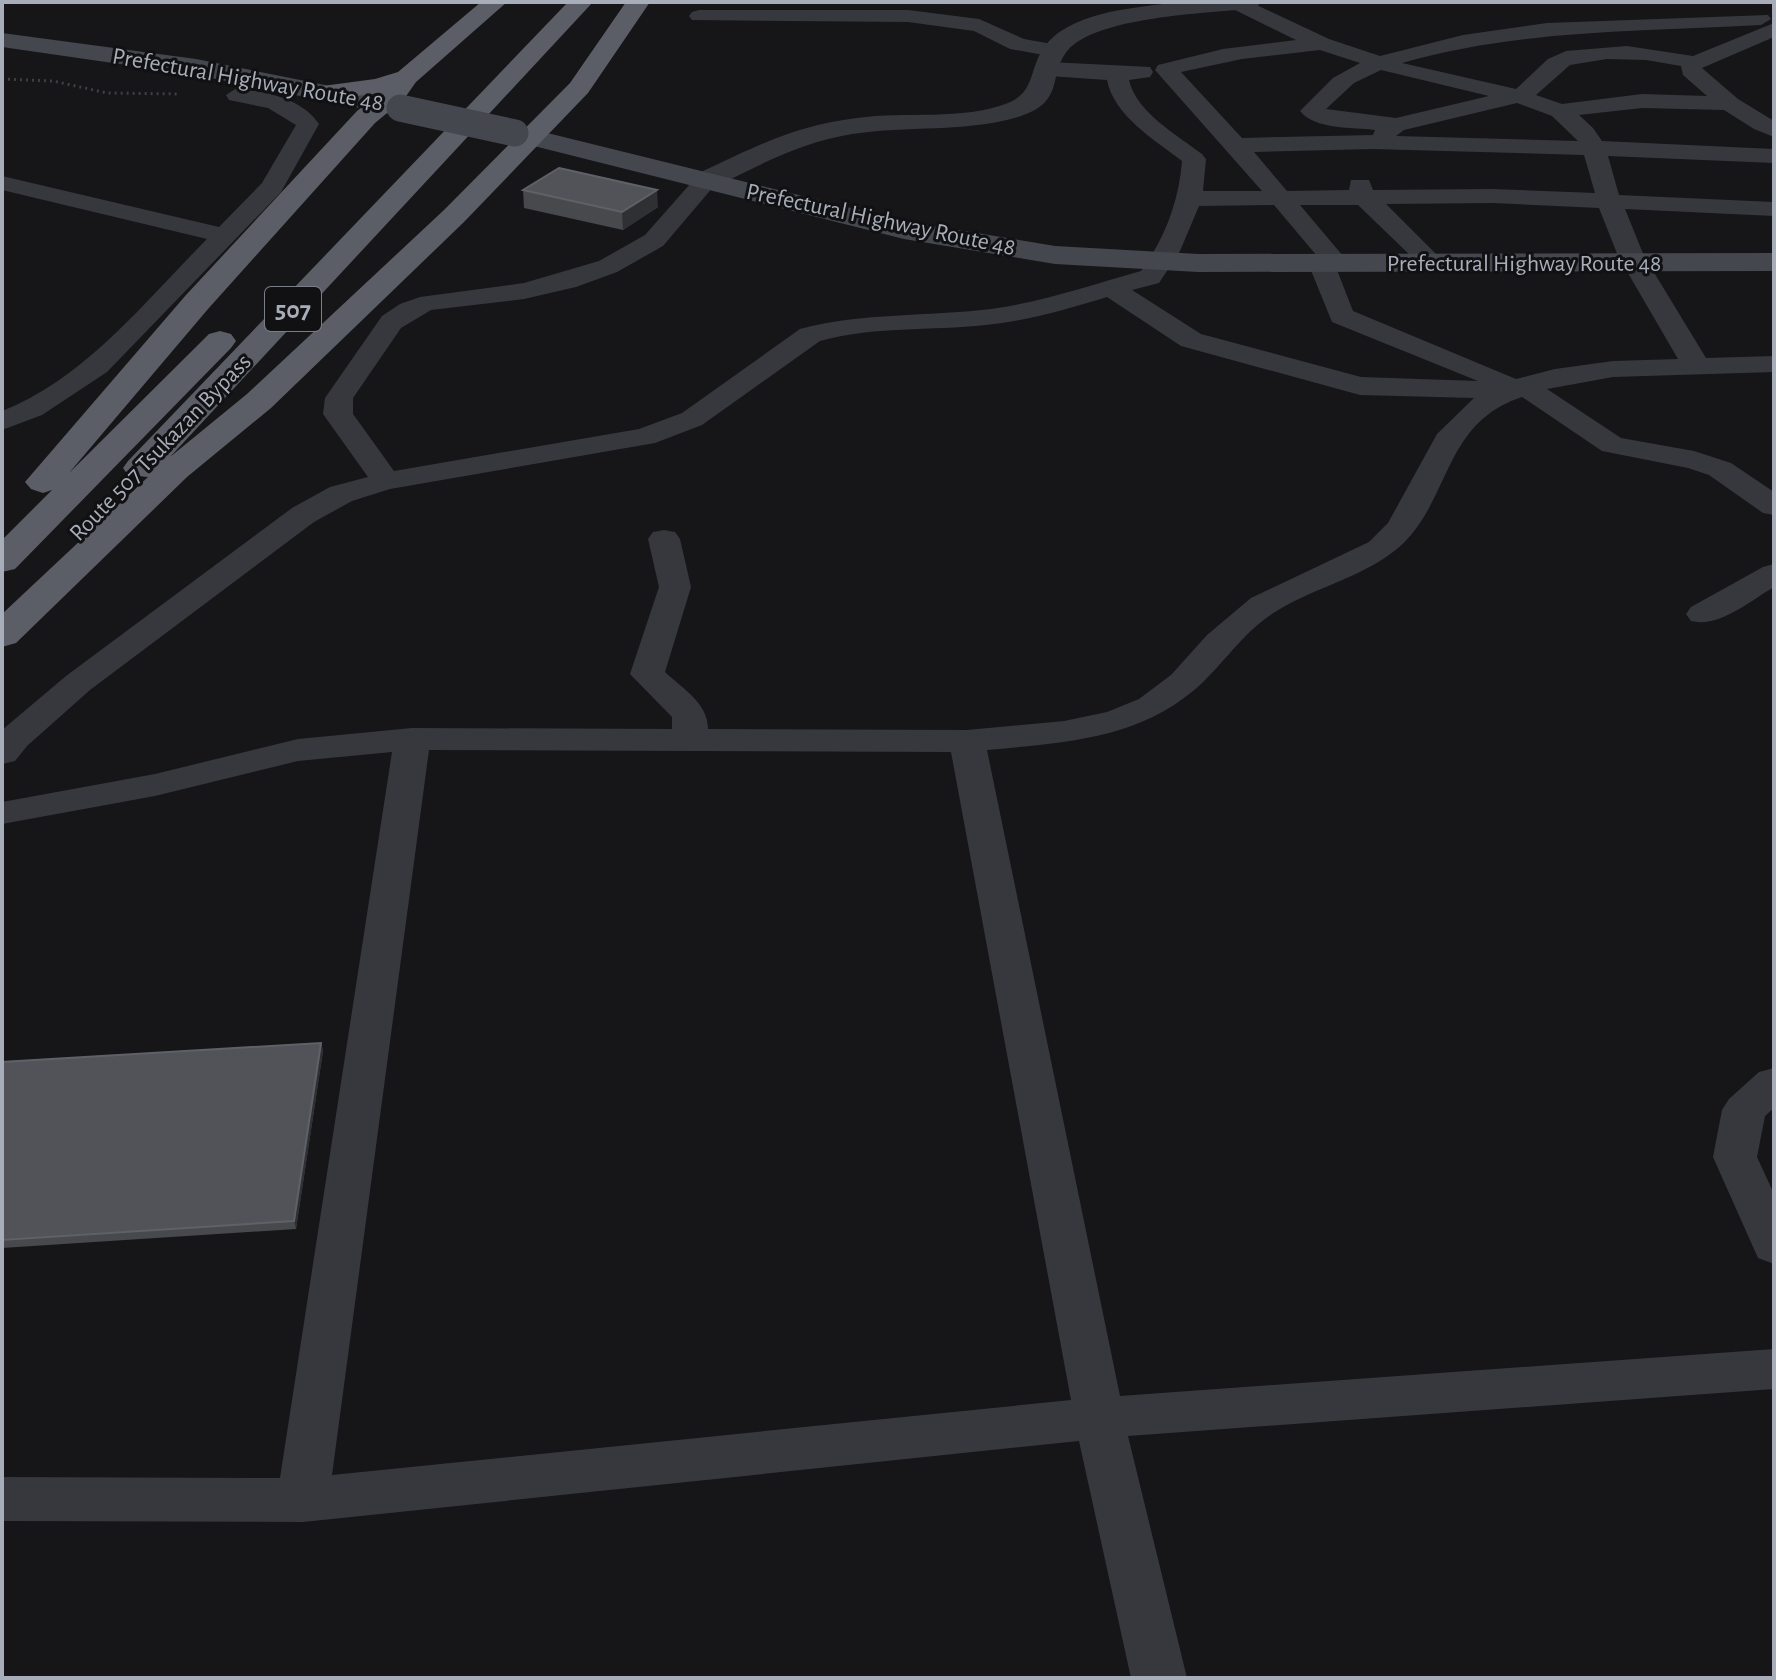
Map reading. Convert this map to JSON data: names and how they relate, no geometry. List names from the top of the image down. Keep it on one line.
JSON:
{"streets":{"highway":["507","Route 507 Tsukazan Bypass"],"main road":["Prefectural Highway Route 48"]}}
